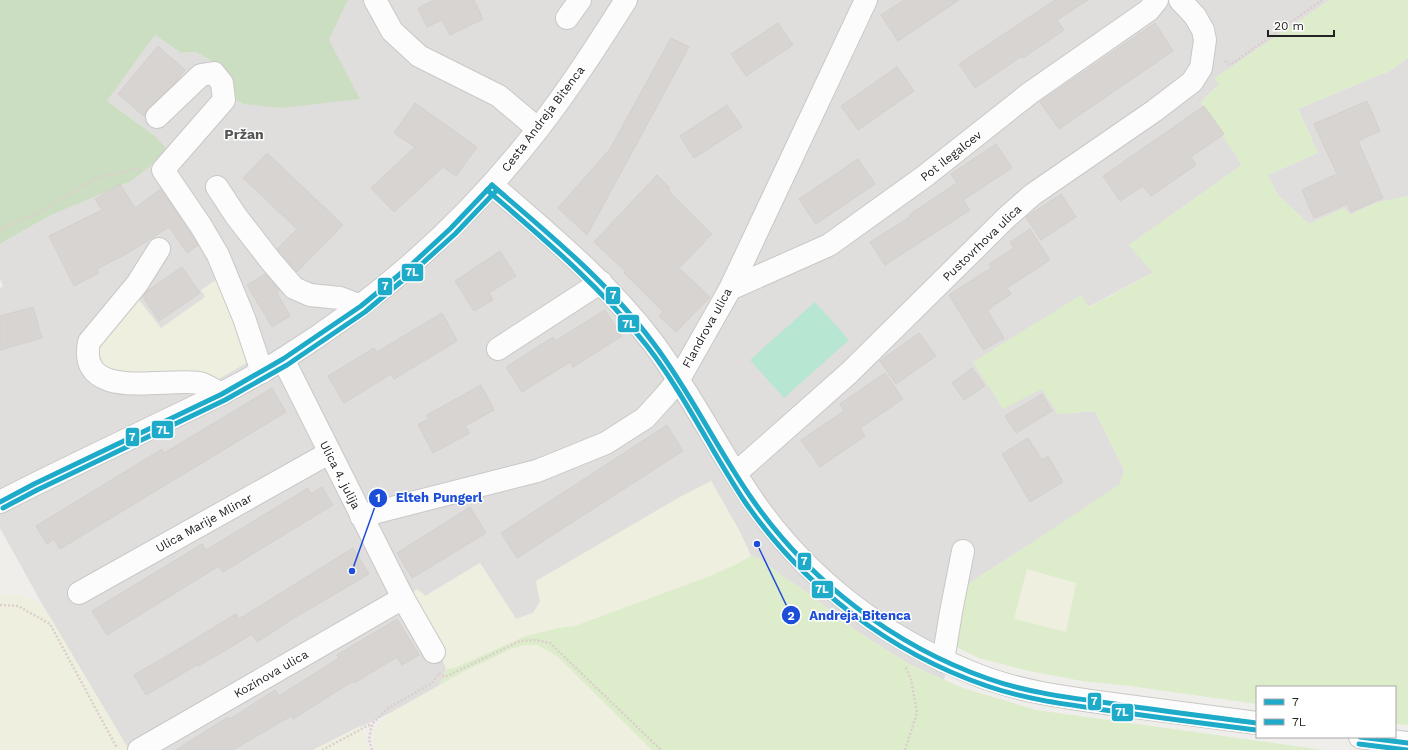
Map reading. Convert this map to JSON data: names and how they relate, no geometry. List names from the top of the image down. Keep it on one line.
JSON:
{"streets":{"street":["Cesta Andreja Bitenca","Pot ilegalcev","Pustovrhova ulica","Flandrova ulica","Ulica 4. julija","Ulica Marije Mlinar","Kozinova ulica"]},"crossings":[["Cesta Andreja Bitenca","Ulica 4. julija"],["Pot ilegalcev","Flandrova ulica"],["Flandrova ulica","Ulica 4. julija"],["Ulica 4. julija","Ulica Marije Mlinar"],["Ulica 4. julija","Kozinova ulica"]],"districts":["Pržan"],"places":["Andreja Bitenca","Elteh Pungerl"],"lines":["transit line 7","transit line 7L"],"legend":["7","7L"],"scale_bar":"20 m"}
